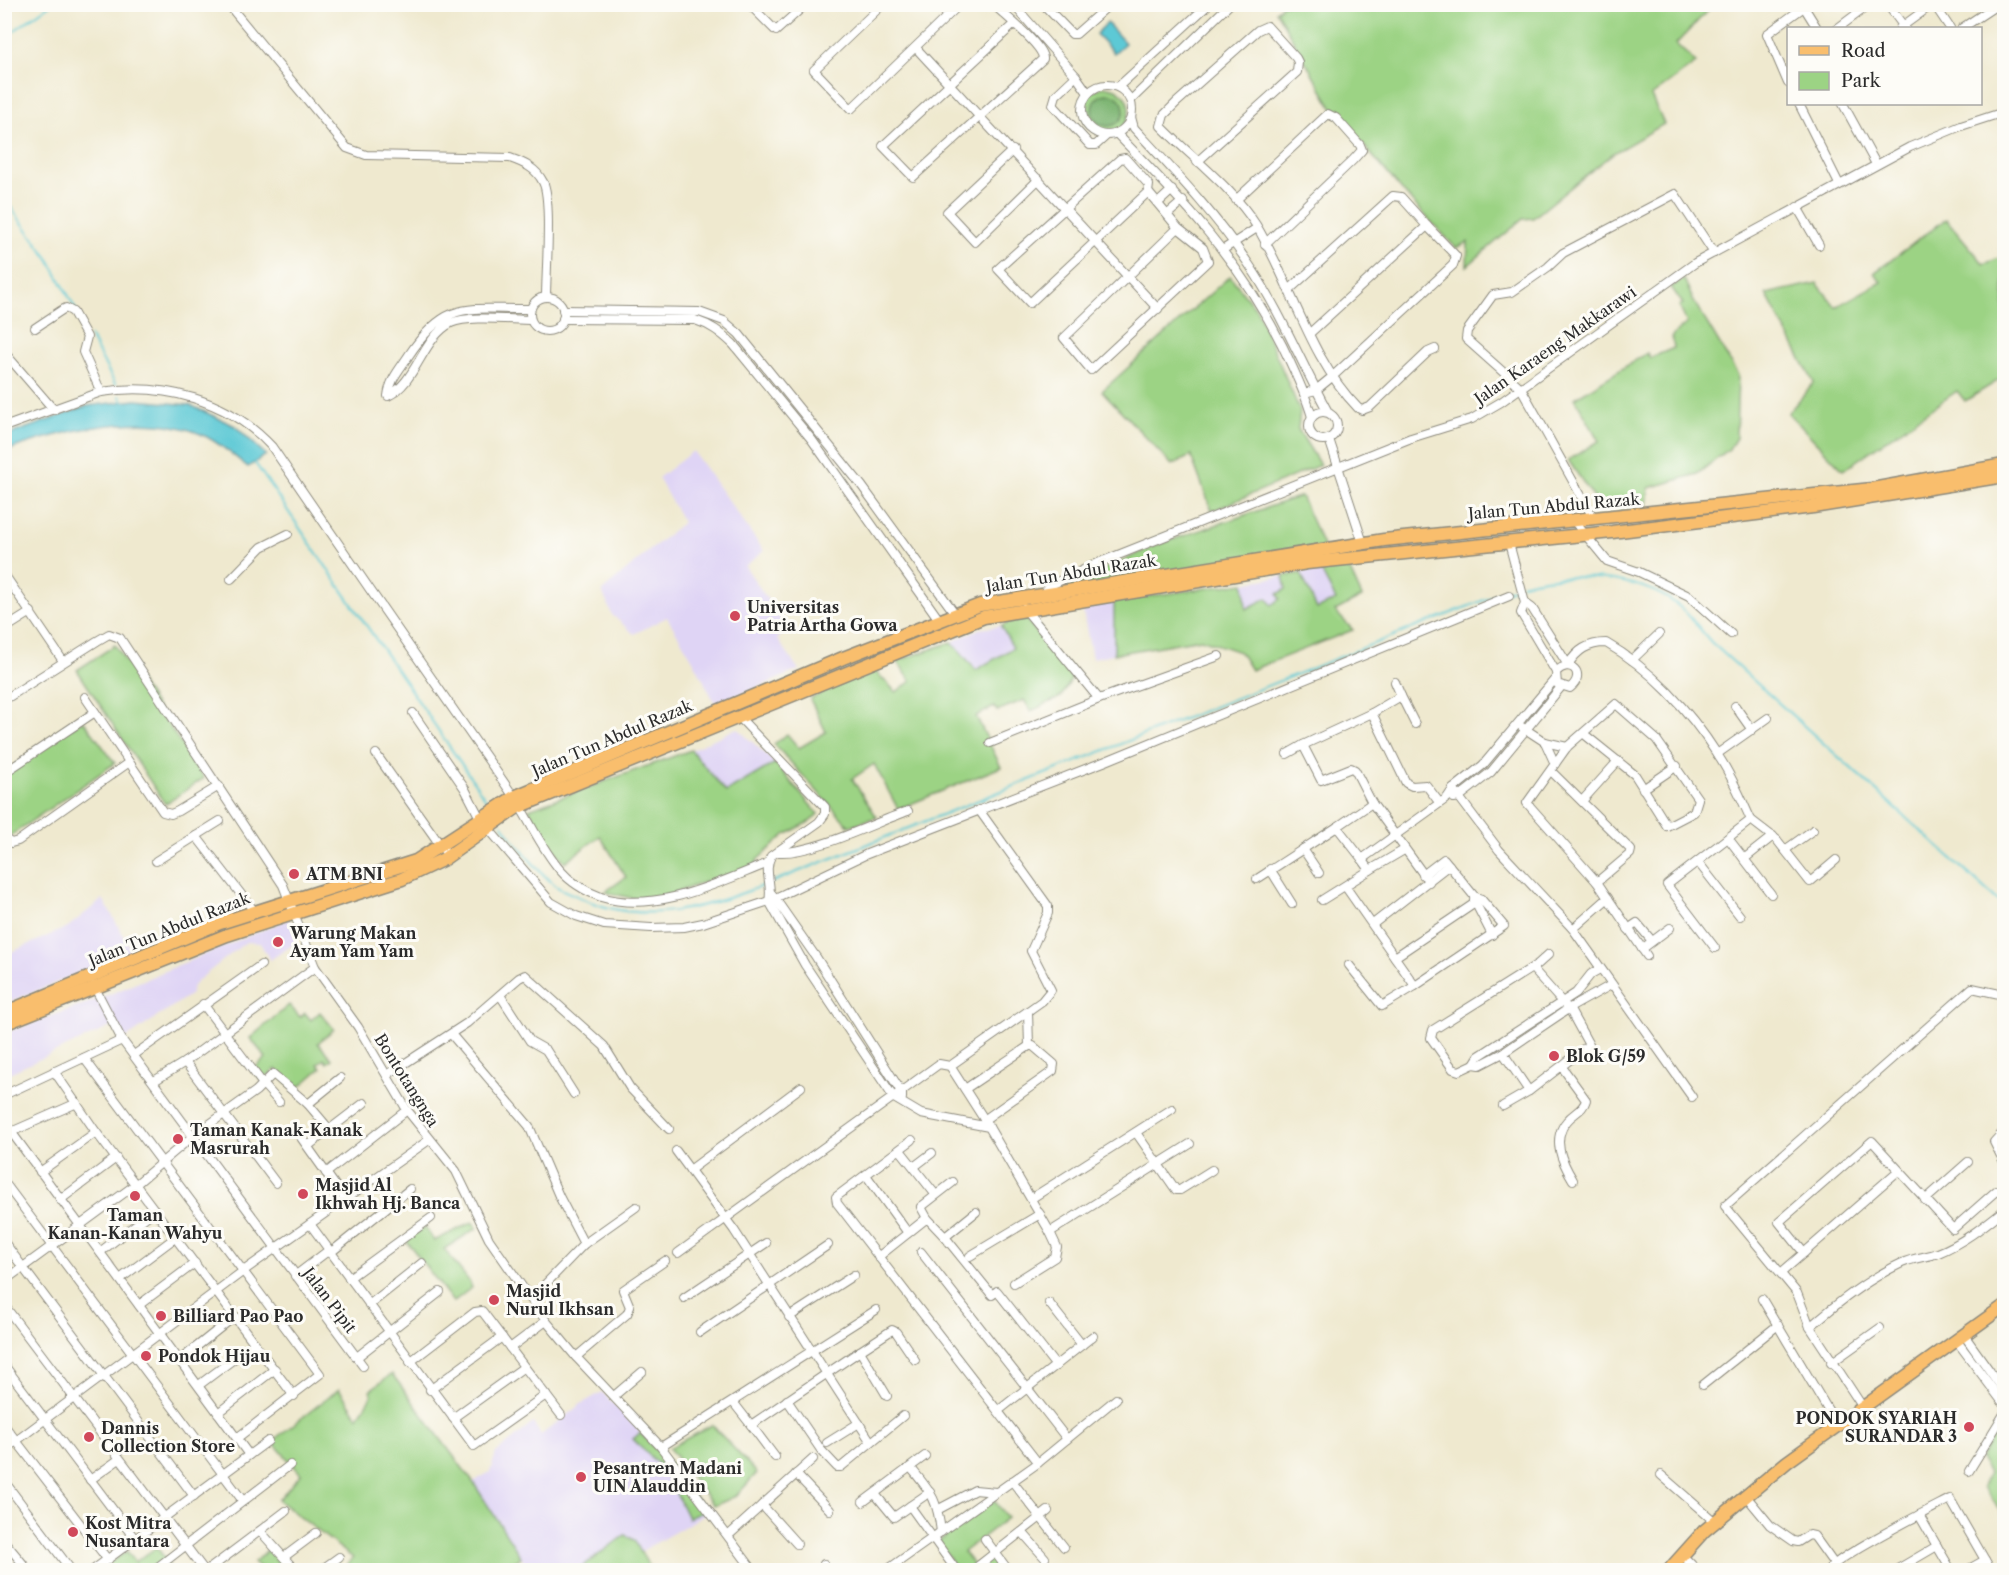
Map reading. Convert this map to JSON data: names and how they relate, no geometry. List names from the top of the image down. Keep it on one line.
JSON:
{"streets":{"main road":["Jalan Tun Abdul Razak"],"street":["Jalan Karaeng Makkarawi","Bontotangnga","Jalan Pipit"]},"crossings":[["Jalan Karaeng Makkarawi","Jalan Tun Abdul Razak"],["Jalan Tun Abdul Razak","Bontotangnga"],["Jalan Tun Abdul Razak","Jalan Pipit"]],"places":["Universitas Patria Artha Gowa","ATM BNI","Warung Makan Ayam Yam Yam","Blok G/59","Taman Kanak-Kanak Masrurah","Masjid Al Ikhwah Hj. Banca","Taman Kanan-Kanan Wahyu","Masjid Nurul Ikhsan","Billiard Pao Pao","Pondok Hijau","PONDOK SYARIAH SURANDAR 3","Dannis Collection Store","Pesantren Madani UIN Alauddin","Kost Mitra Nusantara"],"legend":["Road","Park"]}
